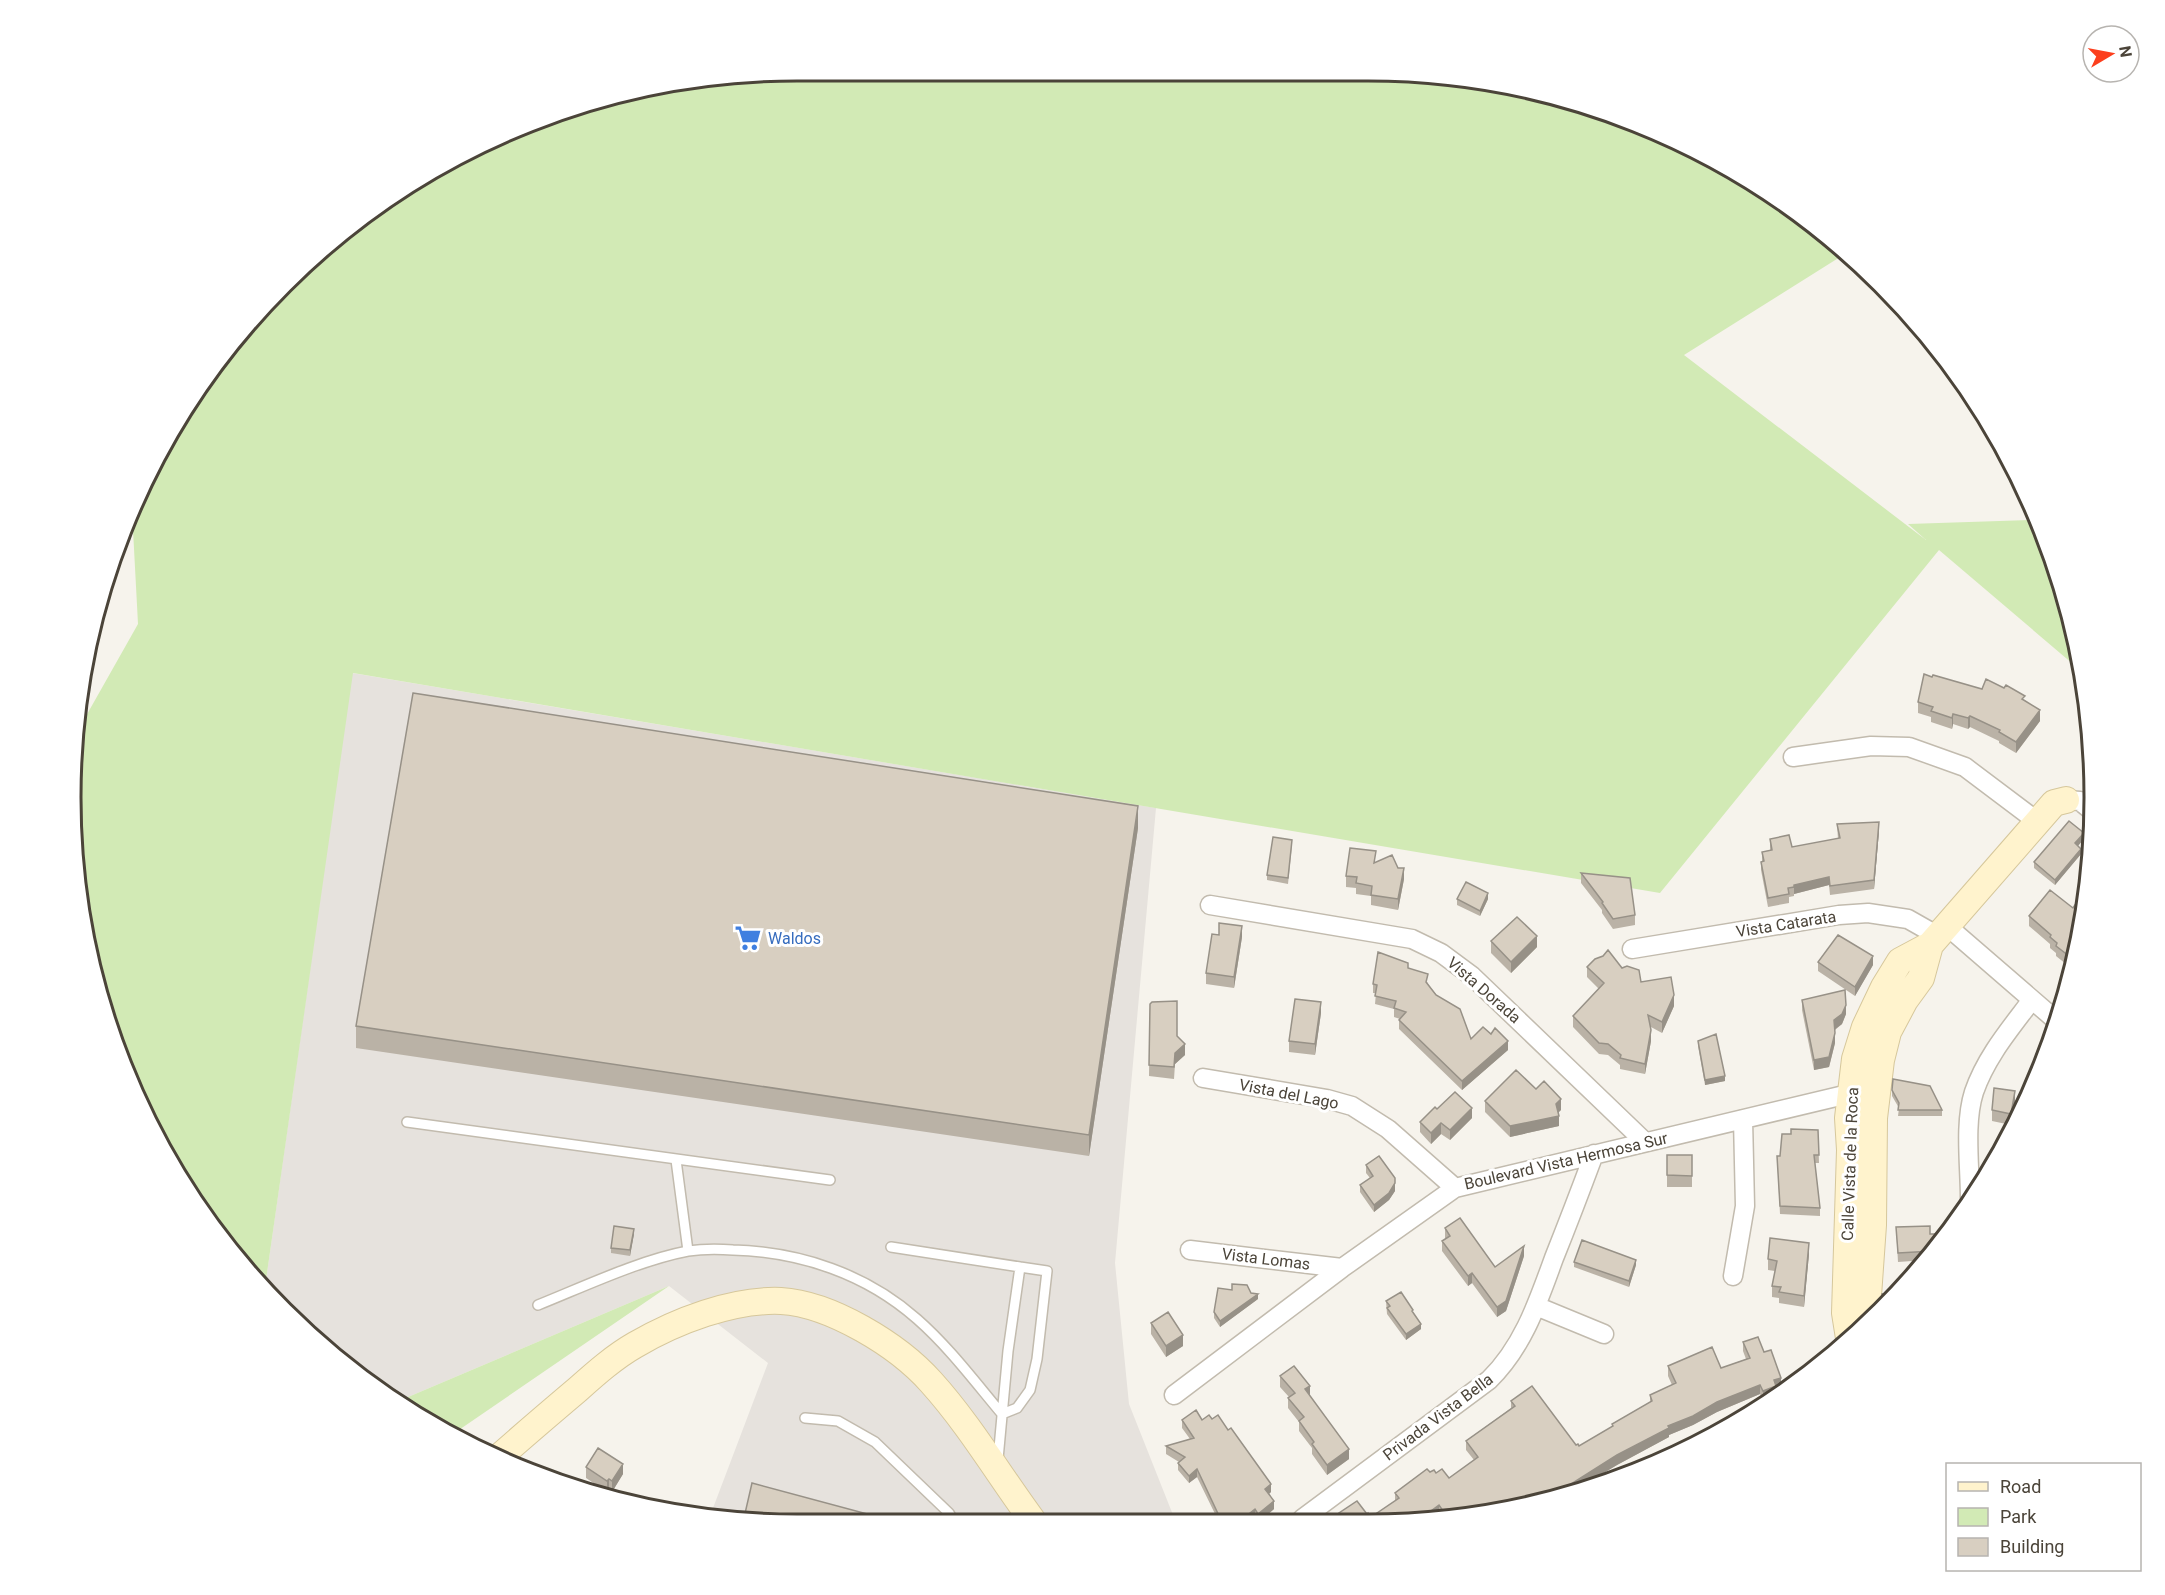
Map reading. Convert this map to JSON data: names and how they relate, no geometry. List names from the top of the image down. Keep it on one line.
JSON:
{"streets":{"street":["Vista Catarata","Vista Dorada","Vista del Lago","Boulevard Vista Hermosa Sur","Calle Vista de la Roca","Vista Lomas","Privada Vista Bella"]},"crossings":[["Vista Catarata","Calle Vista de la Roca"],["Vista Dorada","Boulevard Vista Hermosa Sur"],["Vista del Lago","Boulevard Vista Hermosa Sur"],["Boulevard Vista Hermosa Sur","Calle Vista de la Roca"],["Boulevard Vista Hermosa Sur","Vista Lomas"],["Boulevard Vista Hermosa Sur","Privada Vista Bella"]],"places":{"supermarket":["Waldos"]},"legend":["Road","Park","Building"],"north":"right"}
